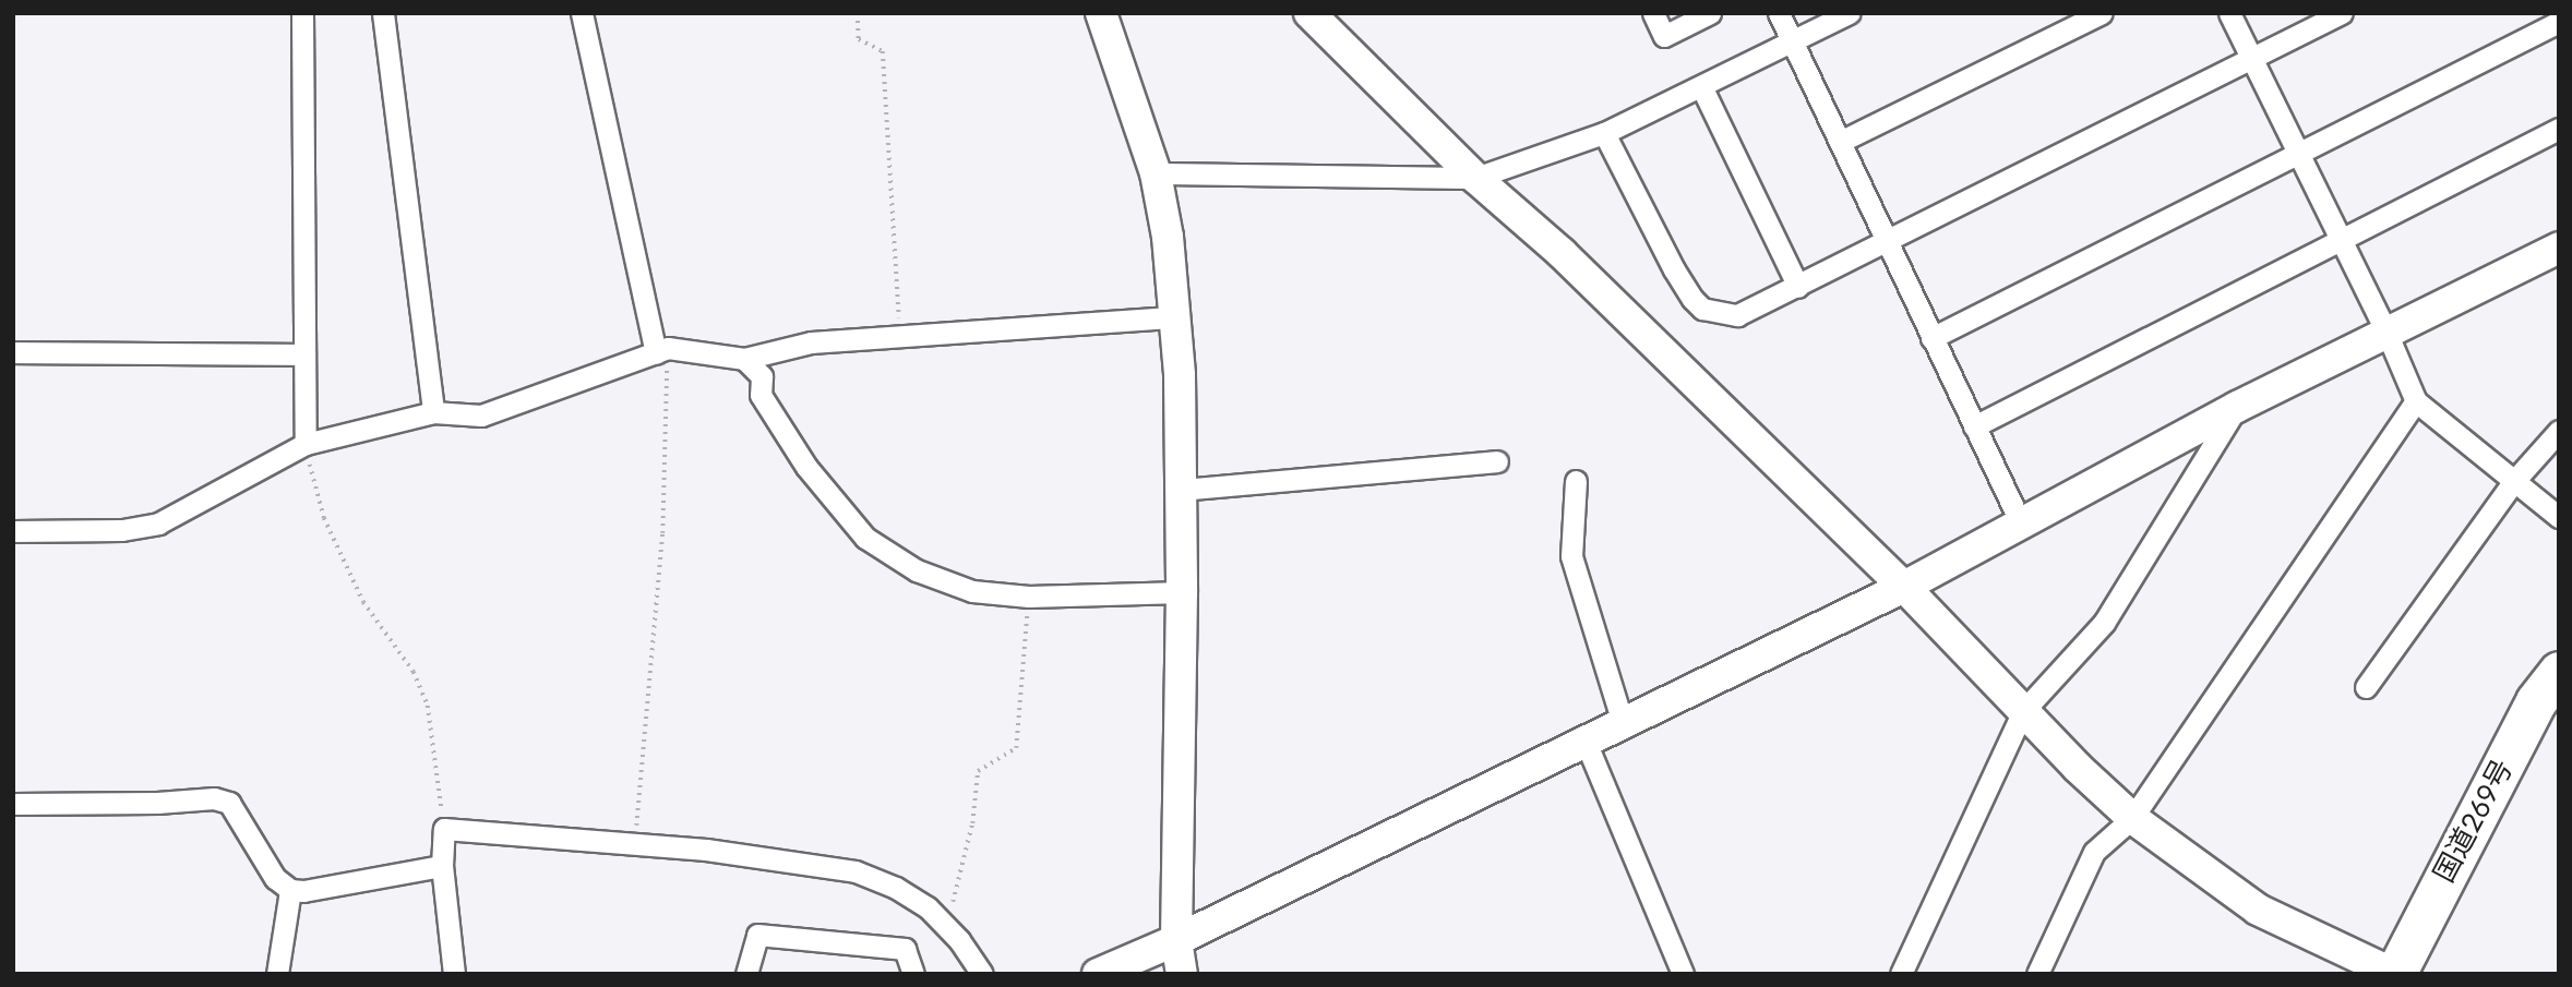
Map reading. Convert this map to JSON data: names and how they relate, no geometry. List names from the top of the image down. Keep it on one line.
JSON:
{"streets":{"highway":["国道269号"]}}
